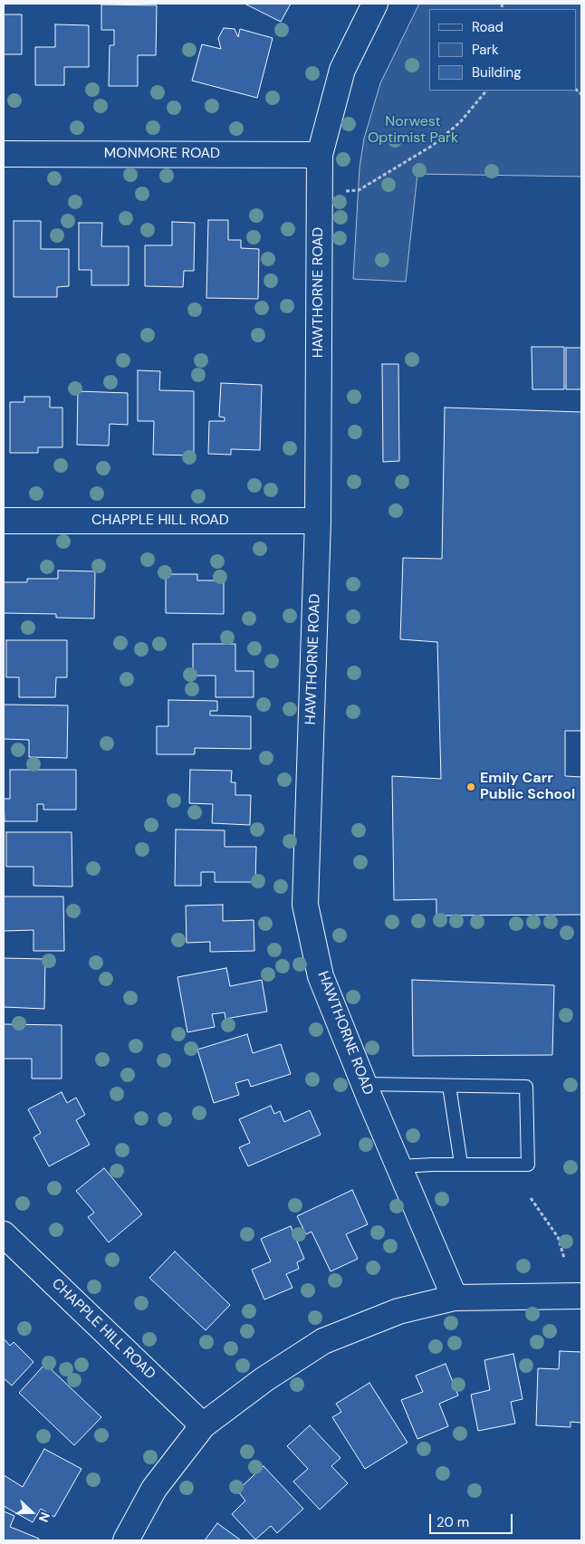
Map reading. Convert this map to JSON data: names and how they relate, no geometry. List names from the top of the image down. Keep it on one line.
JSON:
{"streets":{"street":["MONMORE ROAD","HAWTHORNE ROAD","CHAPPLE HILL ROAD"]},"crossings":[["MONMORE ROAD","HAWTHORNE ROAD"],["HAWTHORNE ROAD","CHAPPLE HILL ROAD"]],"parks":["Norwest Optimist Park"],"places":["Emily Carr Public School"],"legend":["Road","Park","Building"],"scale_bar":"20 m","north":"right"}
